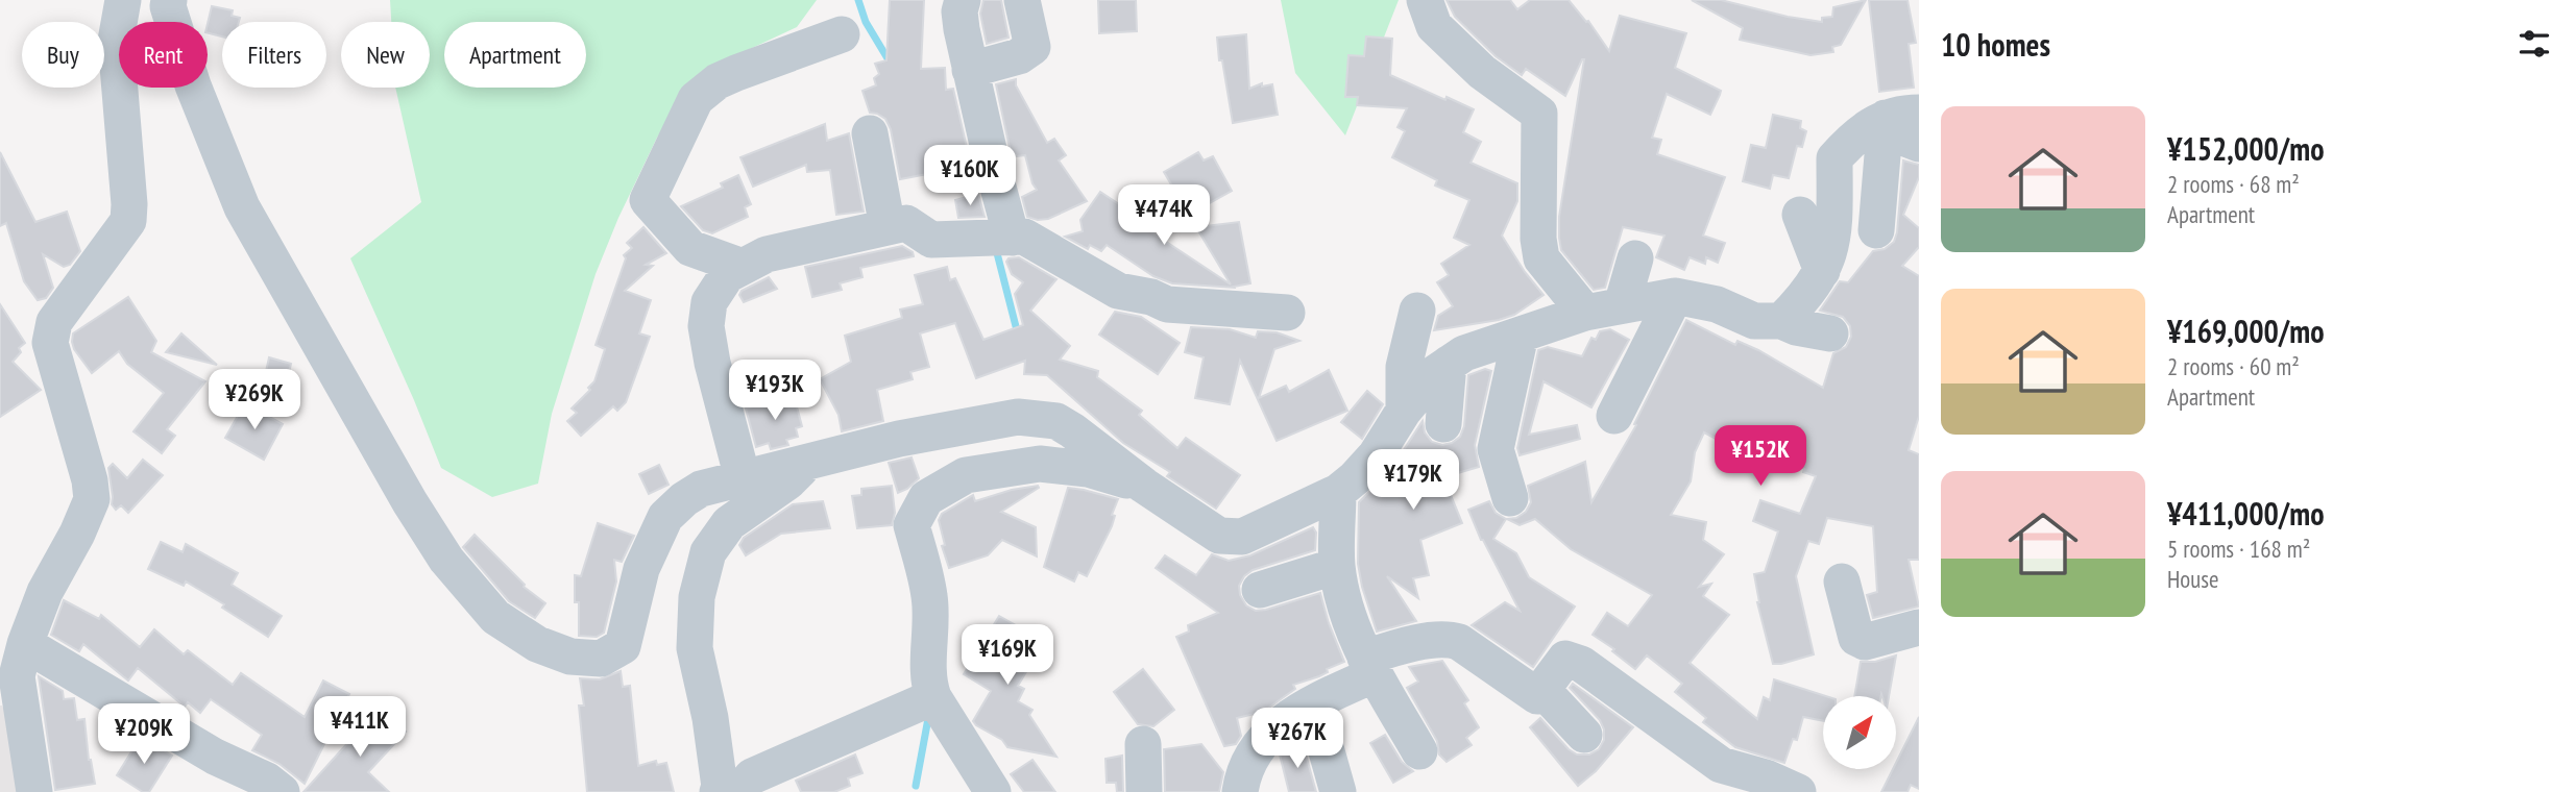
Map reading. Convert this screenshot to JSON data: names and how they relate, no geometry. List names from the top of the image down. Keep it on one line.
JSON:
{"north":"top right","page":{"heading":"10 homes","chip":["Buy","Rent","Filters","New","Apartment"],"list":[{"name":"¥152,000/mo","note":"2 rooms · 68 m² · Apartment"},{"name":"¥169,000/mo","note":"2 rooms · 60 m² · Apartment"},{"name":"¥411,000/mo","note":"5 rooms · 168 m² · House"}],"price":["¥160K","¥474K","¥193K","¥269K","¥152K","¥179K","¥169K","¥411K","¥209K","¥267K"]}}
